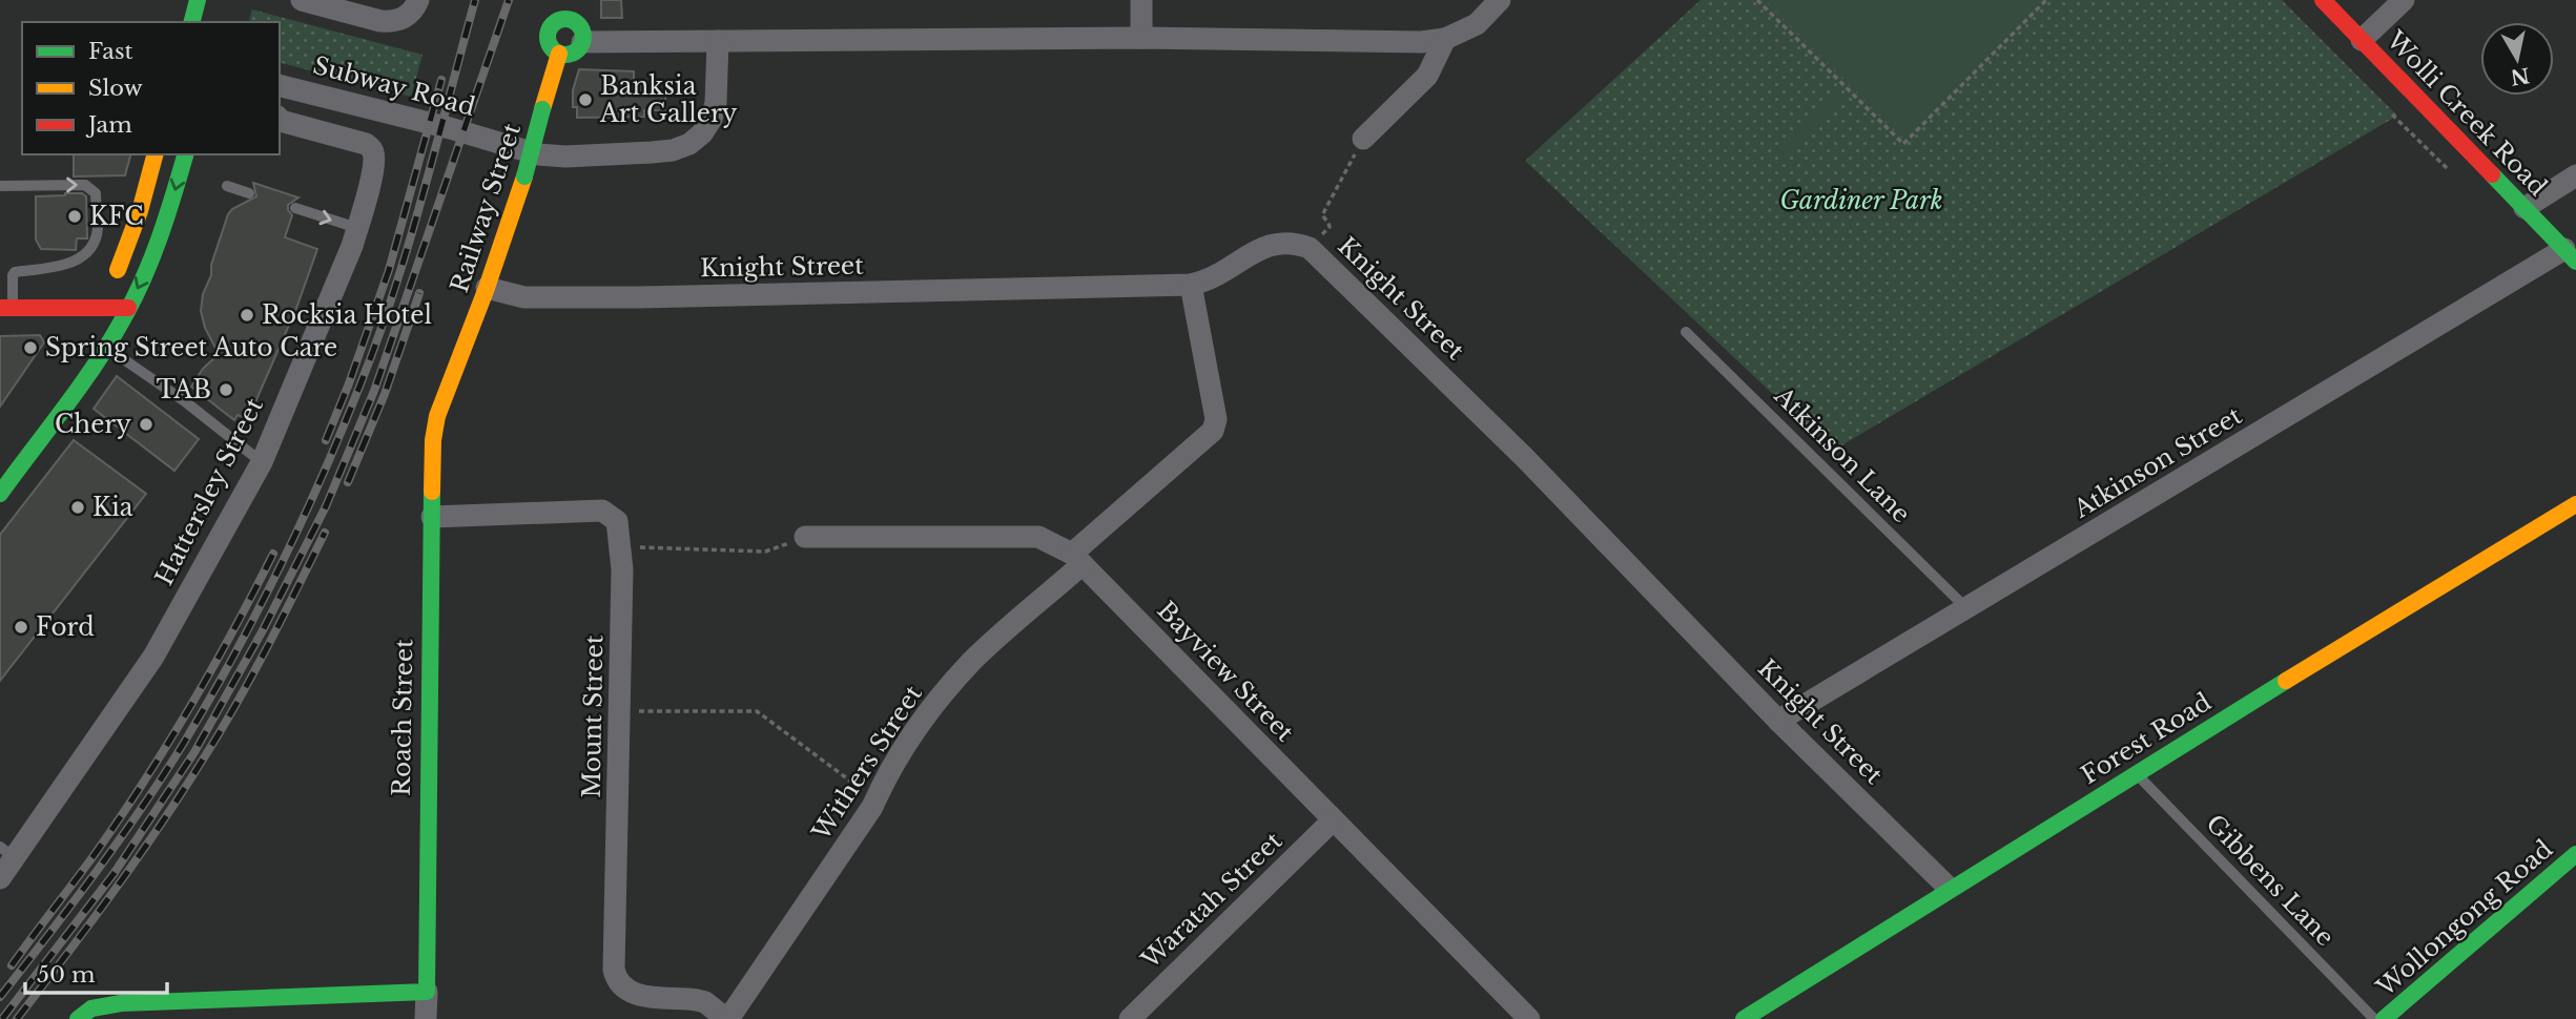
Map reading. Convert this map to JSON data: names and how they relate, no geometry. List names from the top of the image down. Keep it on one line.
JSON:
{"streets":{"main road":["Wolli Creek Road","Railway Street","Roach Street","Forest Road","Wollongong Road"],"street":["Subway Road","Knight Street","Atkinson Street","Hattersley Street","Bayview Street","Mount Street","Withers Street","Waratah Street"],"lane":["Atkinson Lane","Gibbens Lane"]},"crossings":[["Wolli Creek Road","Atkinson Street"],["Railway Street","Knight Street"],["Railway Street","Roach Street"],["Knight Street","Atkinson Street"],["Knight Street","Forest Road"],["Knight Street","Withers Street"],["Atkinson Lane","Atkinson Street"],["Bayview Street","Withers Street"],["Bayview Street","Waratah Street"],["Mount Street","Roach Street"],["Mount Street","Withers Street"],["Forest Road","Gibbens Lane"]],"parks":["Gardiner Park"],"places":["Banksia Art Gallery","KFC","Rocksia Hotel","Spring Street Auto Care","TAB","Chery","Kia","Ford"],"legend":["Fast","Slow","Jam"],"scale_bar":"50 m","north":"bottom"}
